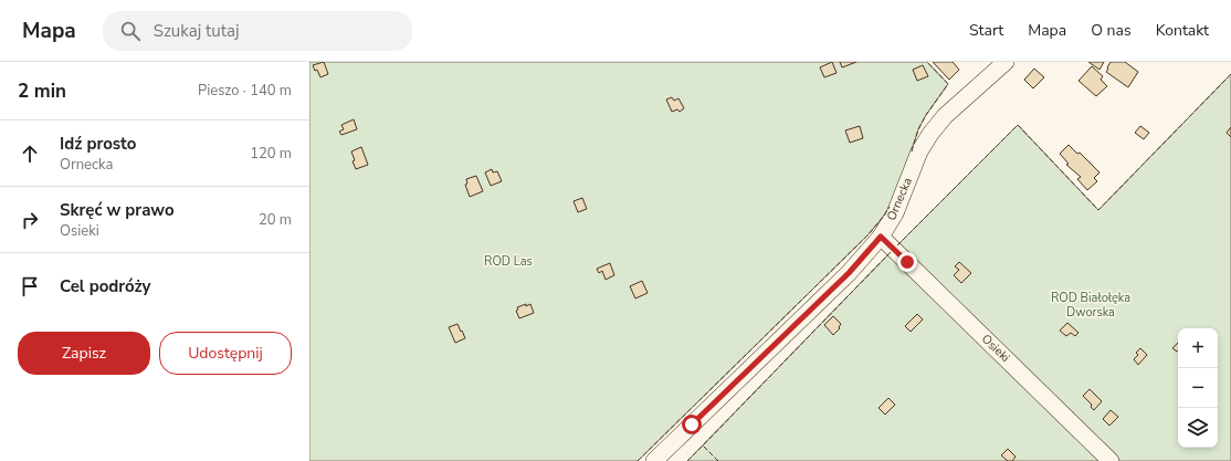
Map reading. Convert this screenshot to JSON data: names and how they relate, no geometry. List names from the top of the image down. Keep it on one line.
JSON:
{"streets":{"street":["Ornecka","Osieki"]},"crossings":[["Ornecka","Osieki"]],"parks":["ROD Las","ROD Białołęka Dworska"],"page":{"header":"Mapa","search":"Szukaj tutaj","nav":["Start","Mapa","O nas","Kontakt"],"heading":["2 min","Pieszo · 140 m"],"list":[["Idź prosto","Ornecka","120 m"],["Skręć w prawo","Osieki","20 m"],"Cel podróży"],"buttons":["Zapisz","Udostępnij"],"map_buttons":["+","−"]}}
